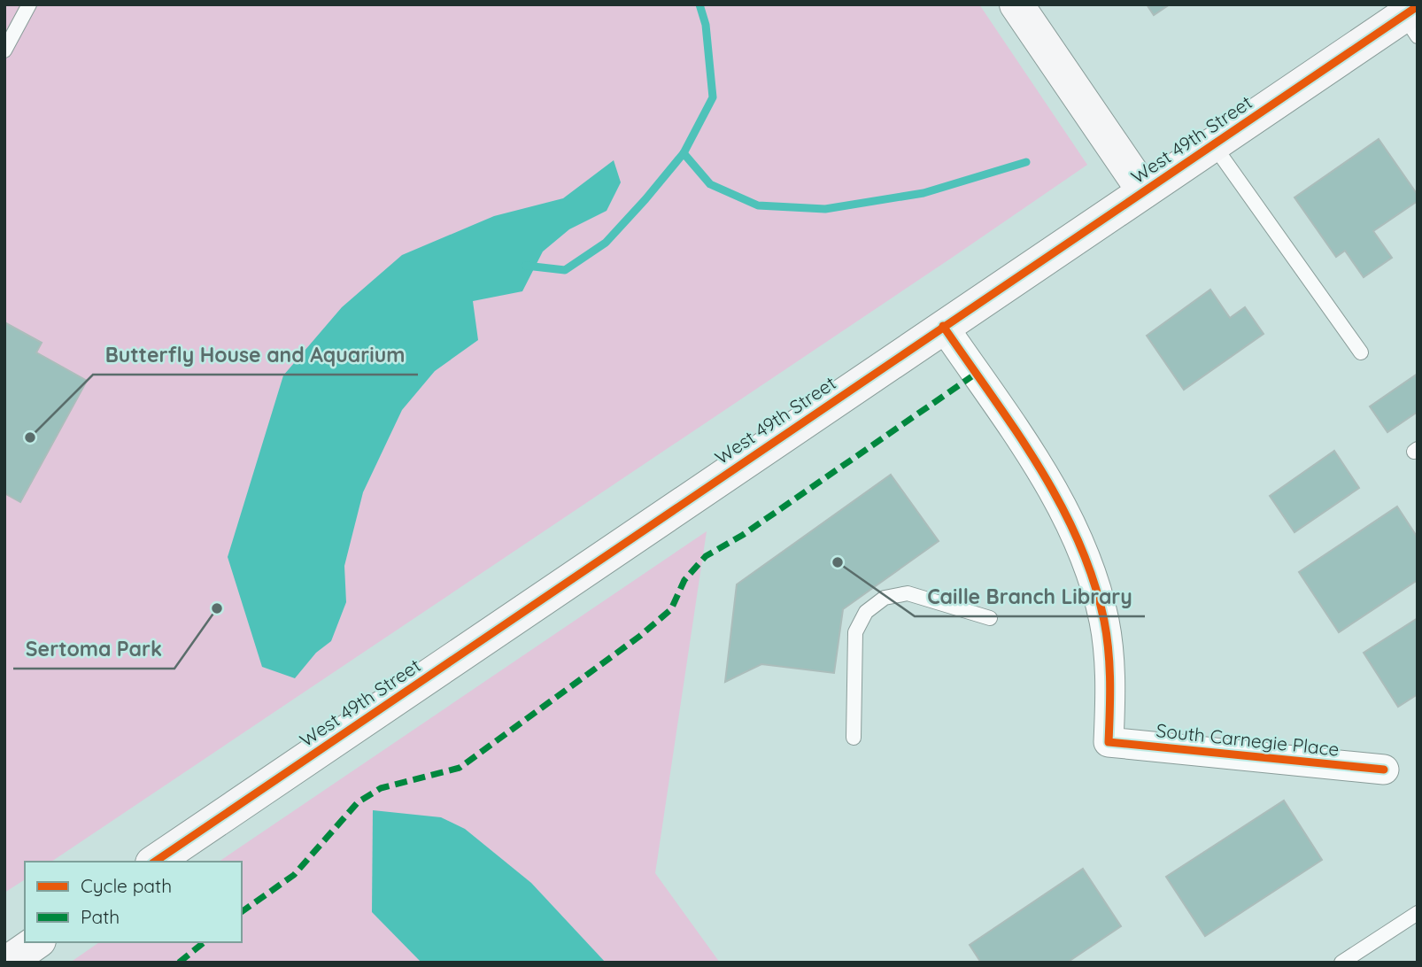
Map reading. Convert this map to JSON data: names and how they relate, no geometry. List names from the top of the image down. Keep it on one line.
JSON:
{"streets":{"main road":["West 49th Street"],"street":["South Carnegie Place"]},"crossings":[["West 49th Street","South Carnegie Place"]],"places":["Butterfly House and Aquarium","Caille Branch Library","Sertoma Park"],"legend":["Cycle path","Path"]}
